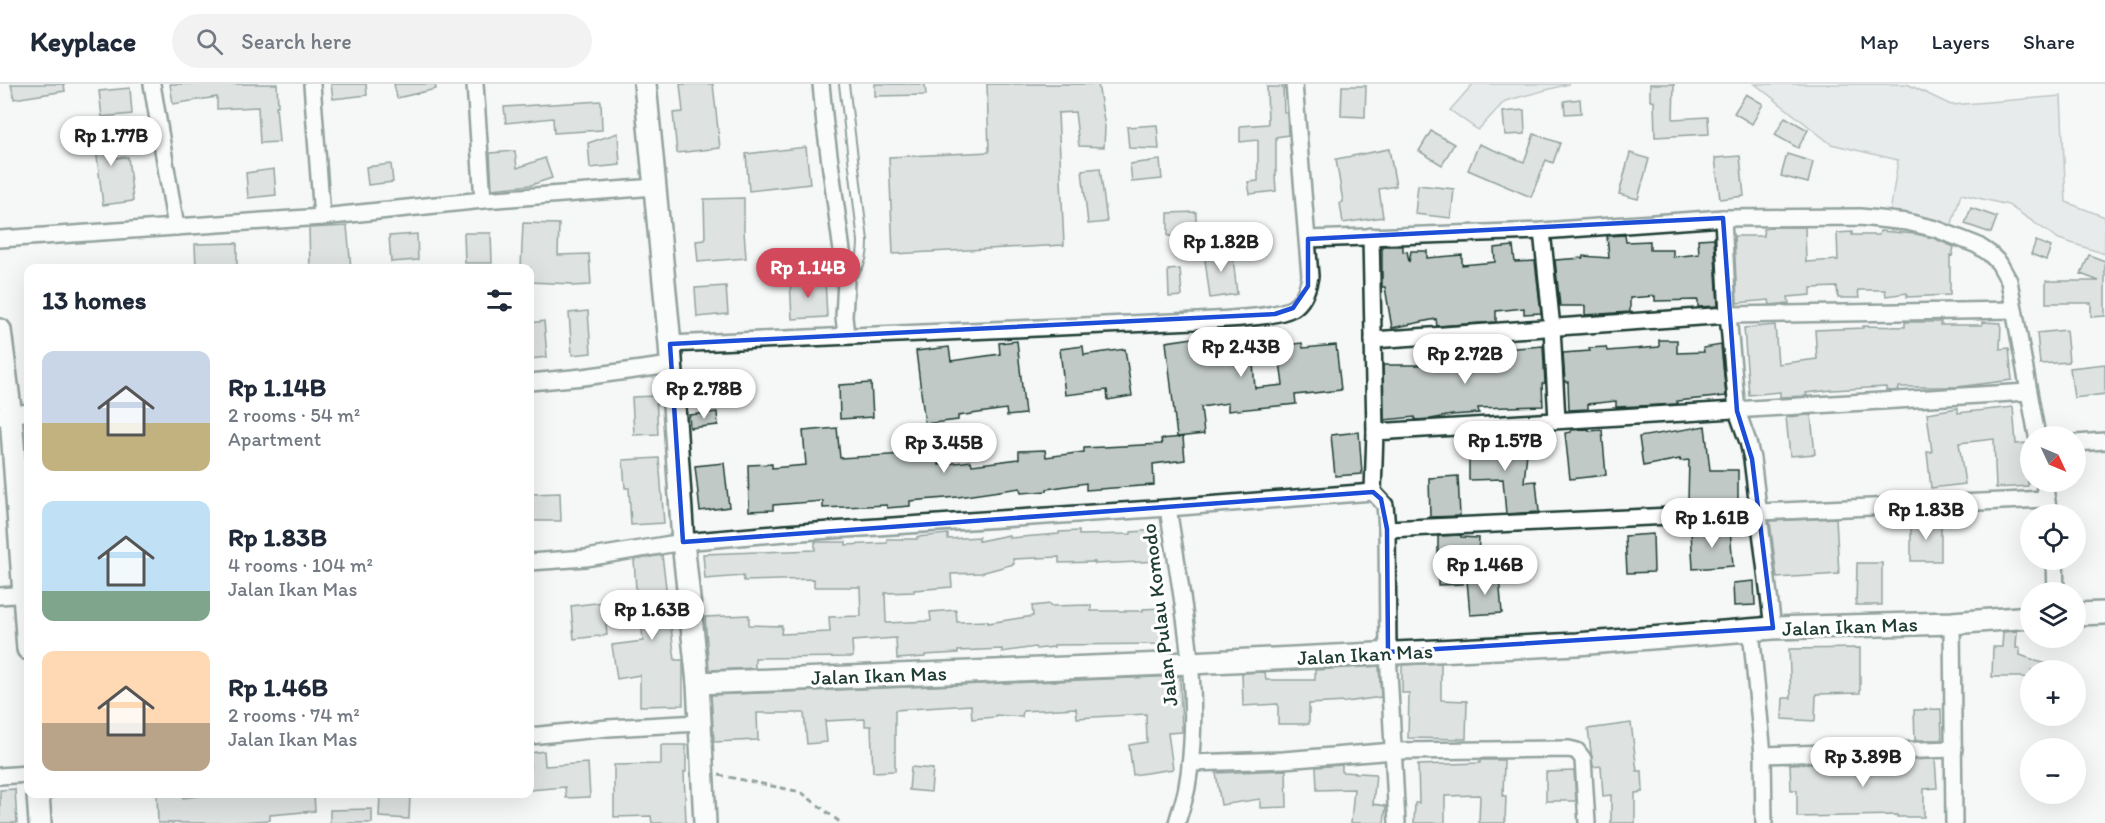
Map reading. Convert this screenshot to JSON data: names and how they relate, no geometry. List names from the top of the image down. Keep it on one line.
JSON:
{"streets":{"street":["Jalan Pulau Komodo","Jalan Ikan Mas"]},"crossings":[["Jalan Pulau Komodo","Jalan Ikan Mas"]],"north":"bottom right","page":{"header":"Keyplace","search":"Search here","nav":["Map","Layers","Share"],"price":["Rp 1.77B","Rp 1.82B","Rp 1.14B","Rp 2.43B","Rp 2.72B","Rp 2.78B","Rp 1.57B","Rp 3.45B","Rp 1.83B","Rp 1.61B","Rp 1.46B","Rp 1.63B","Rp 3.89B"],"heading":"13 homes","list":[{"name":"Rp 1.14B","note":"2 rooms · 54 m² · Apartment"},{"name":"Rp 1.83B","note":"4 rooms · 104 m² · Jalan Ikan Mas"},{"name":"Rp 1.46B","note":"2 rooms · 74 m² · Jalan Ikan Mas"}],"map_buttons":["+","−"]}}
